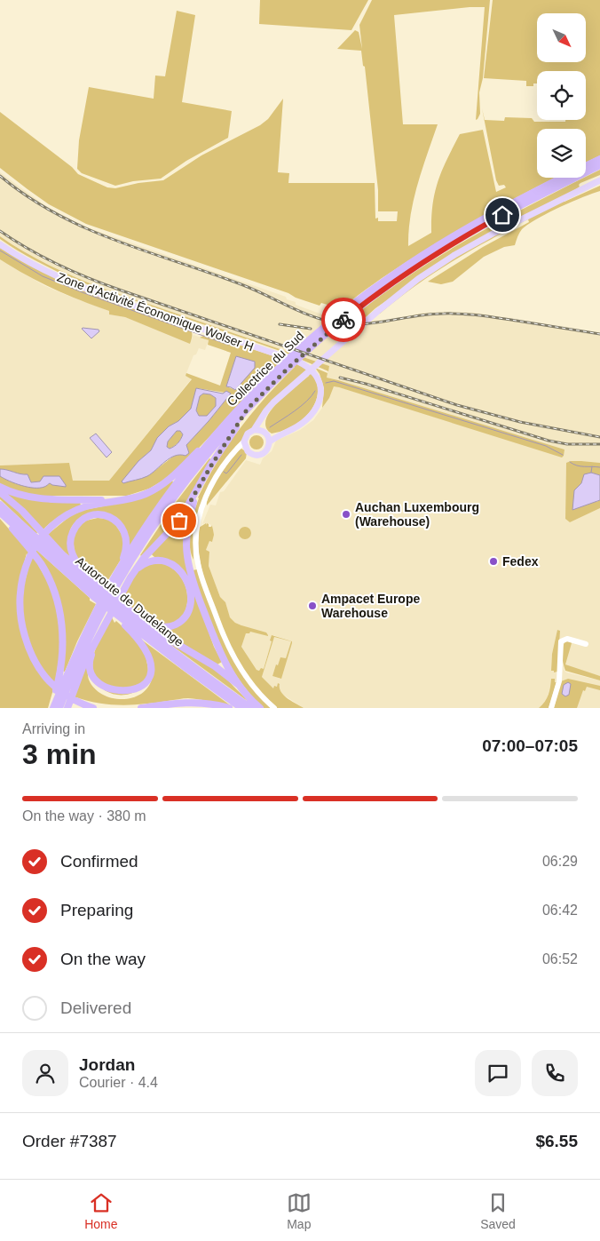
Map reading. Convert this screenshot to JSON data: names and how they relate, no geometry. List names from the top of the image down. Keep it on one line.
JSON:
{"streets":{"highway":["Collectrice du Sud","Autoroute de Dudelange"],"main road":["Zone d'Activité Économique Wolser H"]},"places":["Auchan Luxembourg (Warehouse)","Fedex","Ampacet Europe Warehouse"],"north":"bottom right","page":{"heading":["3 min","Arriving in","07:00–07:05"],"panel":["Jordan","Courier · 4.4","Order #7387","$6.55"],"bar":"On the way · 380 m","list":[["Confirmed","06:29"],["Preparing","06:42"],["On the way","06:52"],"Delivered"],"tabs":["Home","Map","Saved"]}}
